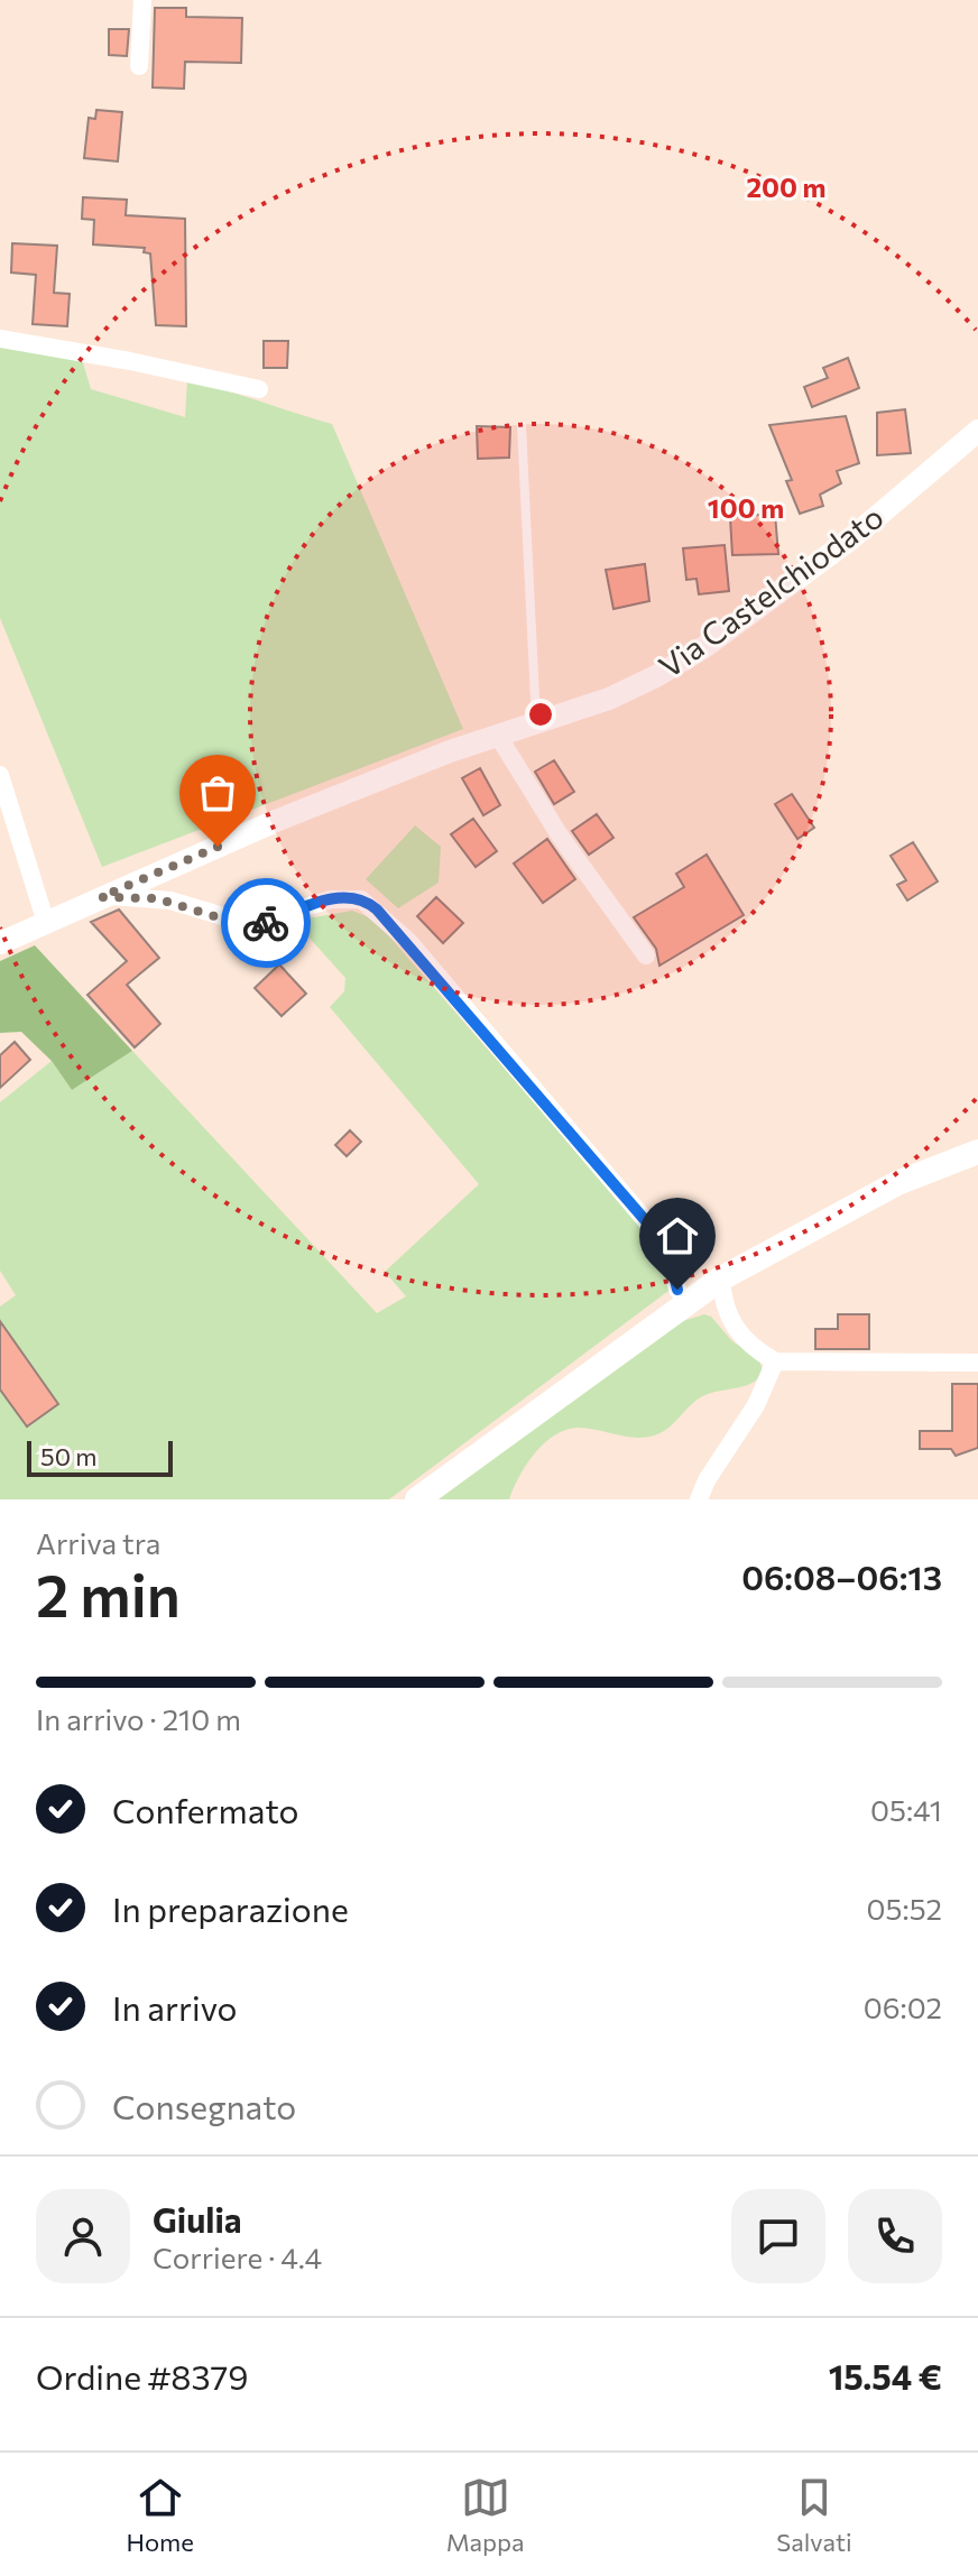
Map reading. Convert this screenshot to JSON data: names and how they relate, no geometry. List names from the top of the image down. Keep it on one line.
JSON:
{"streets":{"street":["Via Castelchiodato"]},"scale_bar":"50 m","page":{"scale":"50 m","heading":["2 min","Arriva tra","06:08–06:13"],"panel":["Giulia","Corriere · 4.4","Ordine #8379","15.54 €"],"bar":"In arrivo · 210 m","list":[["Confermato","05:41"],["In preparazione","05:52"],["In arrivo","06:02"],"Consegnato"],"tabs":["Home","Mappa","Salvati"]},"rings":["200 m","100 m"]}
